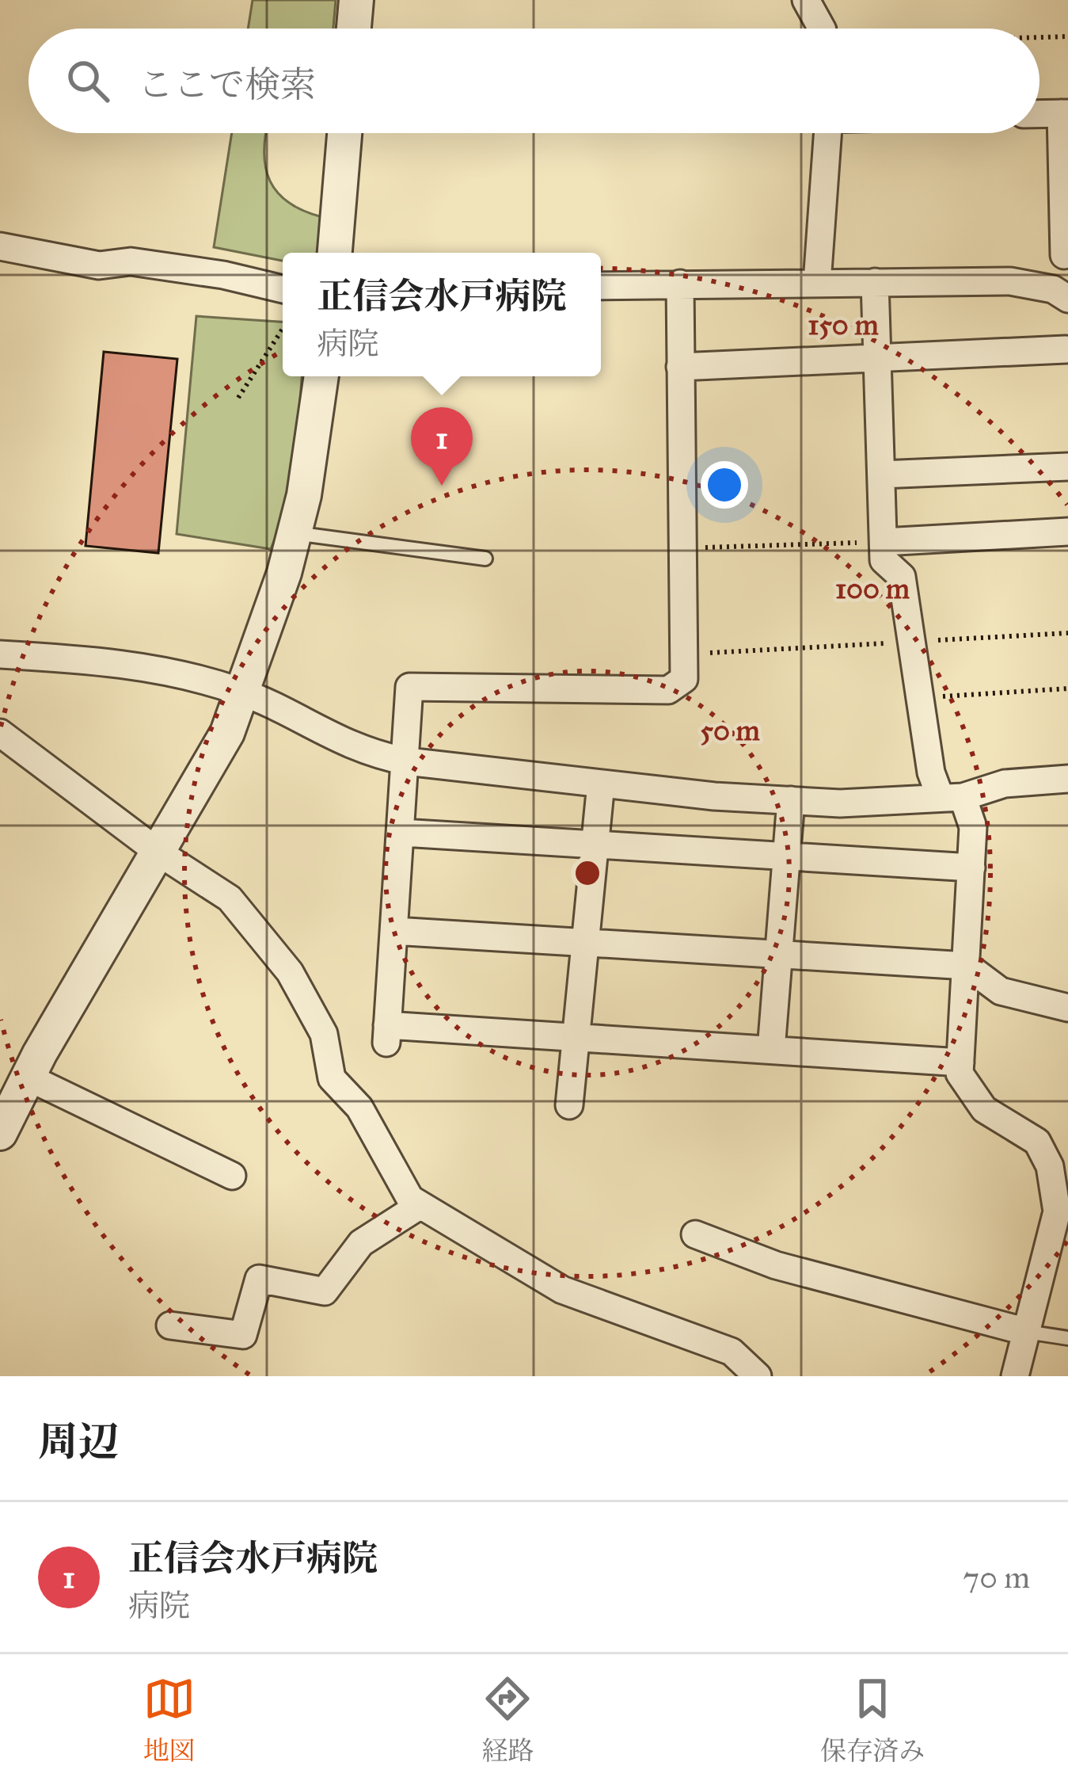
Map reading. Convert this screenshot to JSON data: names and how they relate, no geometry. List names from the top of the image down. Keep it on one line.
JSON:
{"page":{"search":"ここで検索","popup":["正信会水戸病院","病院"],"pins":"1","heading":"周辺","list":[{"mark":"1","name":"正信会水戸病院","note":"病院","value":"70 m"}],"nav":["地図","経路","保存済み"]},"rings":["150 m","100 m","50 m"]}
